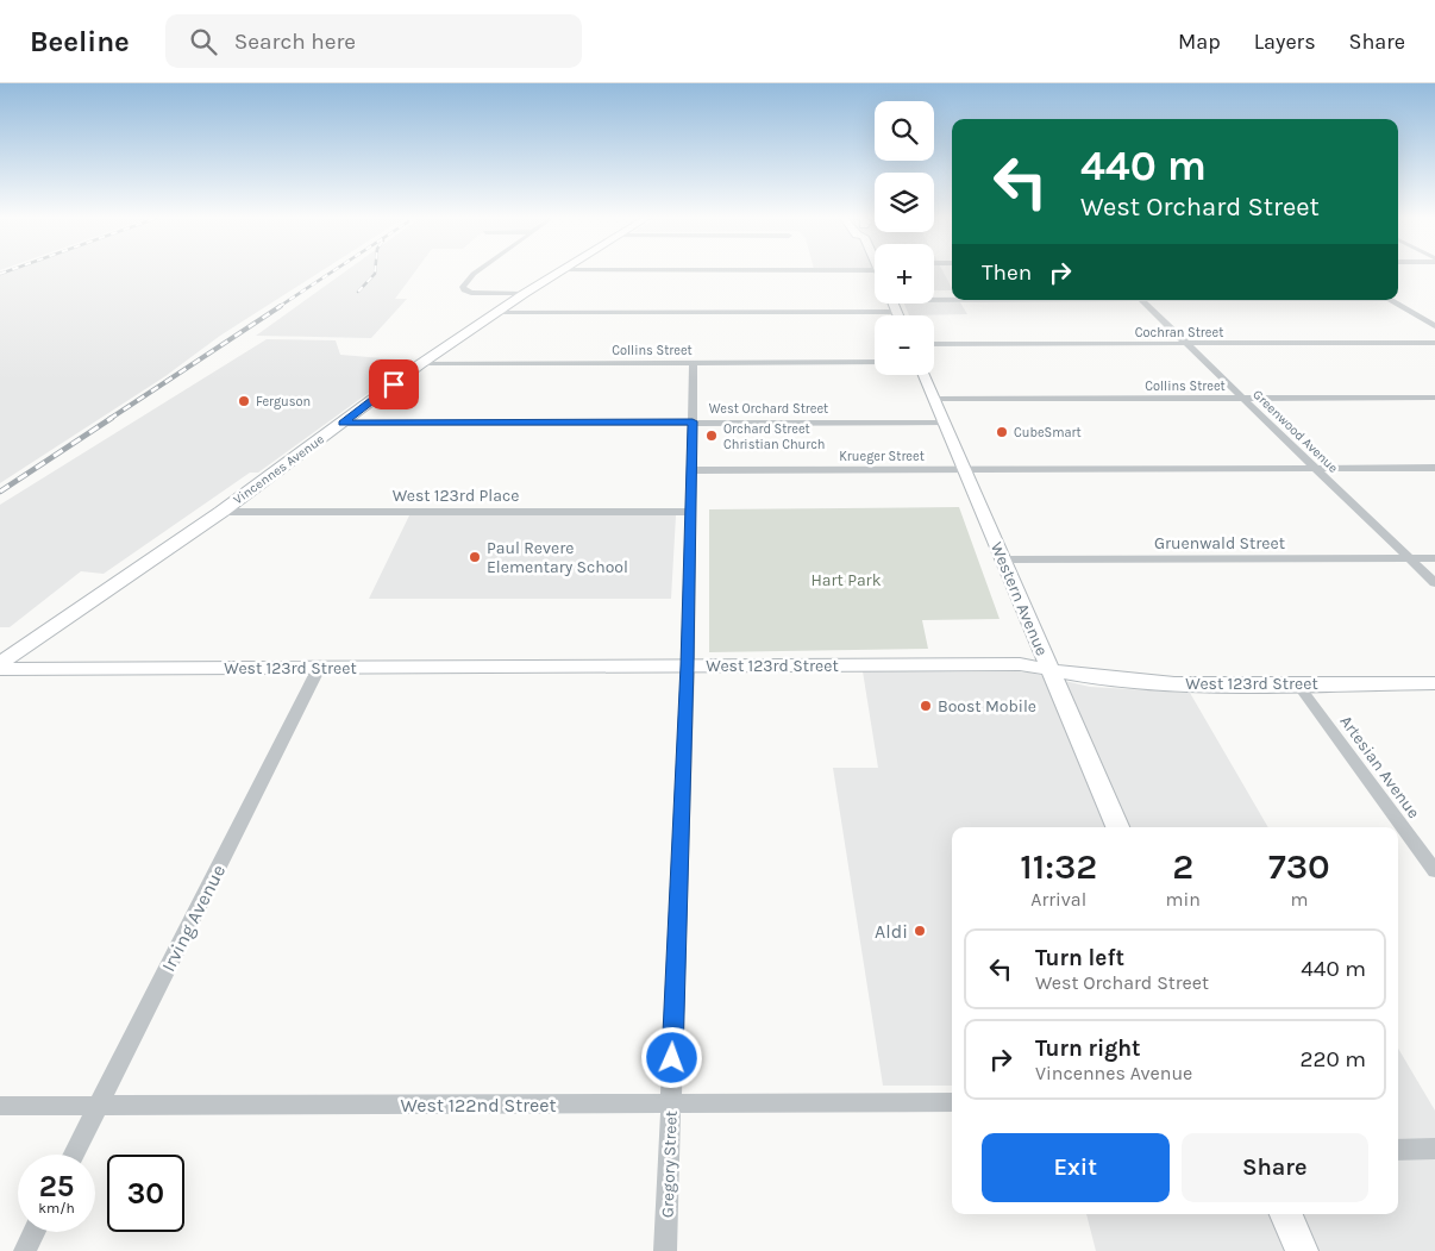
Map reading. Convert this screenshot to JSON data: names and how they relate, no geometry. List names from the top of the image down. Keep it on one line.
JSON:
{"streets":{"main road":["Vincennes Avenue","Western Avenue","West 123rd Street"],"street":["Cochran Street","Collins Street","West Orchard Street","Greenwood Avenue","Krueger Street","West 123rd Place","Gruenwald Street","Artesian Avenue","Irving Avenue","West 122nd Street","Gregory Street"]},"crossings":[["Cochran Street","Greenwood Avenue"],["Collins Street","Greenwood Avenue"],["Collins Street","Vincennes Avenue"],["Collins Street","Western Avenue"],["Collins Street","Gregory Street"],["West Orchard Street","Vincennes Avenue"],["West Orchard Street","Western Avenue"],["West Orchard Street","Gregory Street"],["Greenwood Avenue","Gruenwald Street"],["Krueger Street","Western Avenue"],["Krueger Street","Gregory Street"],["Vincennes Avenue","West 123rd Place"],["West 123rd Place","Gregory Street"],["Gruenwald Street","Western Avenue"],["Western Avenue","West 123rd Street"],["West 123rd Street","Artesian Avenue"],["West 123rd Street","Irving Avenue"],["West 123rd Street","Gregory Street"],["Irving Avenue","West 122nd Street"],["West 122nd Street","Gregory Street"]],"parks":["Hart Park"],"places":["Ferguson","CubeSmart","Orchard Street Christian Church","Paul Revere Elementary School","Boost Mobile","Aldi"],"page":{"header":"Beeline","search":"Search here","nav":["Map","Layers","Share"],"map_buttons":["+","−"],"turn":["440 m","West Orchard Street"],"then":"Then","eta":["11:32","Arrival","2","min","730","m"],"list":[{"name":"Turn left","note":"West Orchard Street","value":"440 m"},{"name":"Turn right","note":"Vincennes Avenue","value":"220 m"}],"buttons":["Exit","Share"],"speed":"25 km/h","limit":"30"}}
